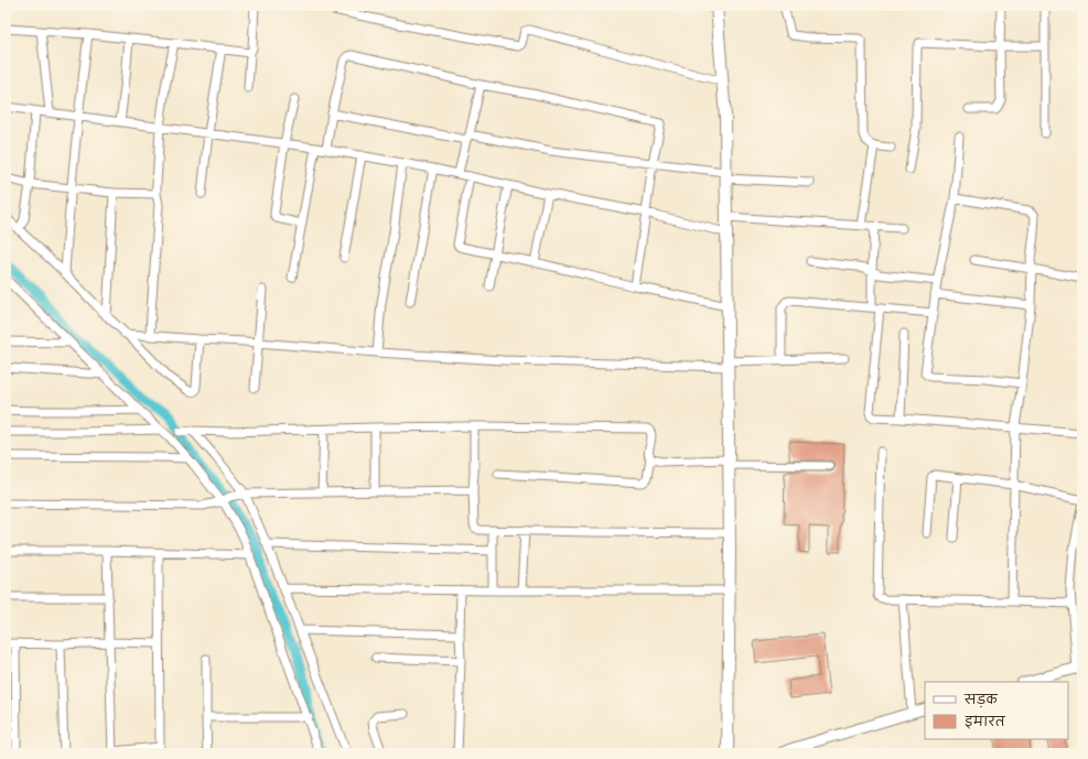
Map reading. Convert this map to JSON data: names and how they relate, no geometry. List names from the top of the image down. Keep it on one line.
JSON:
{"legend":["सड़क","इमारत"]}
